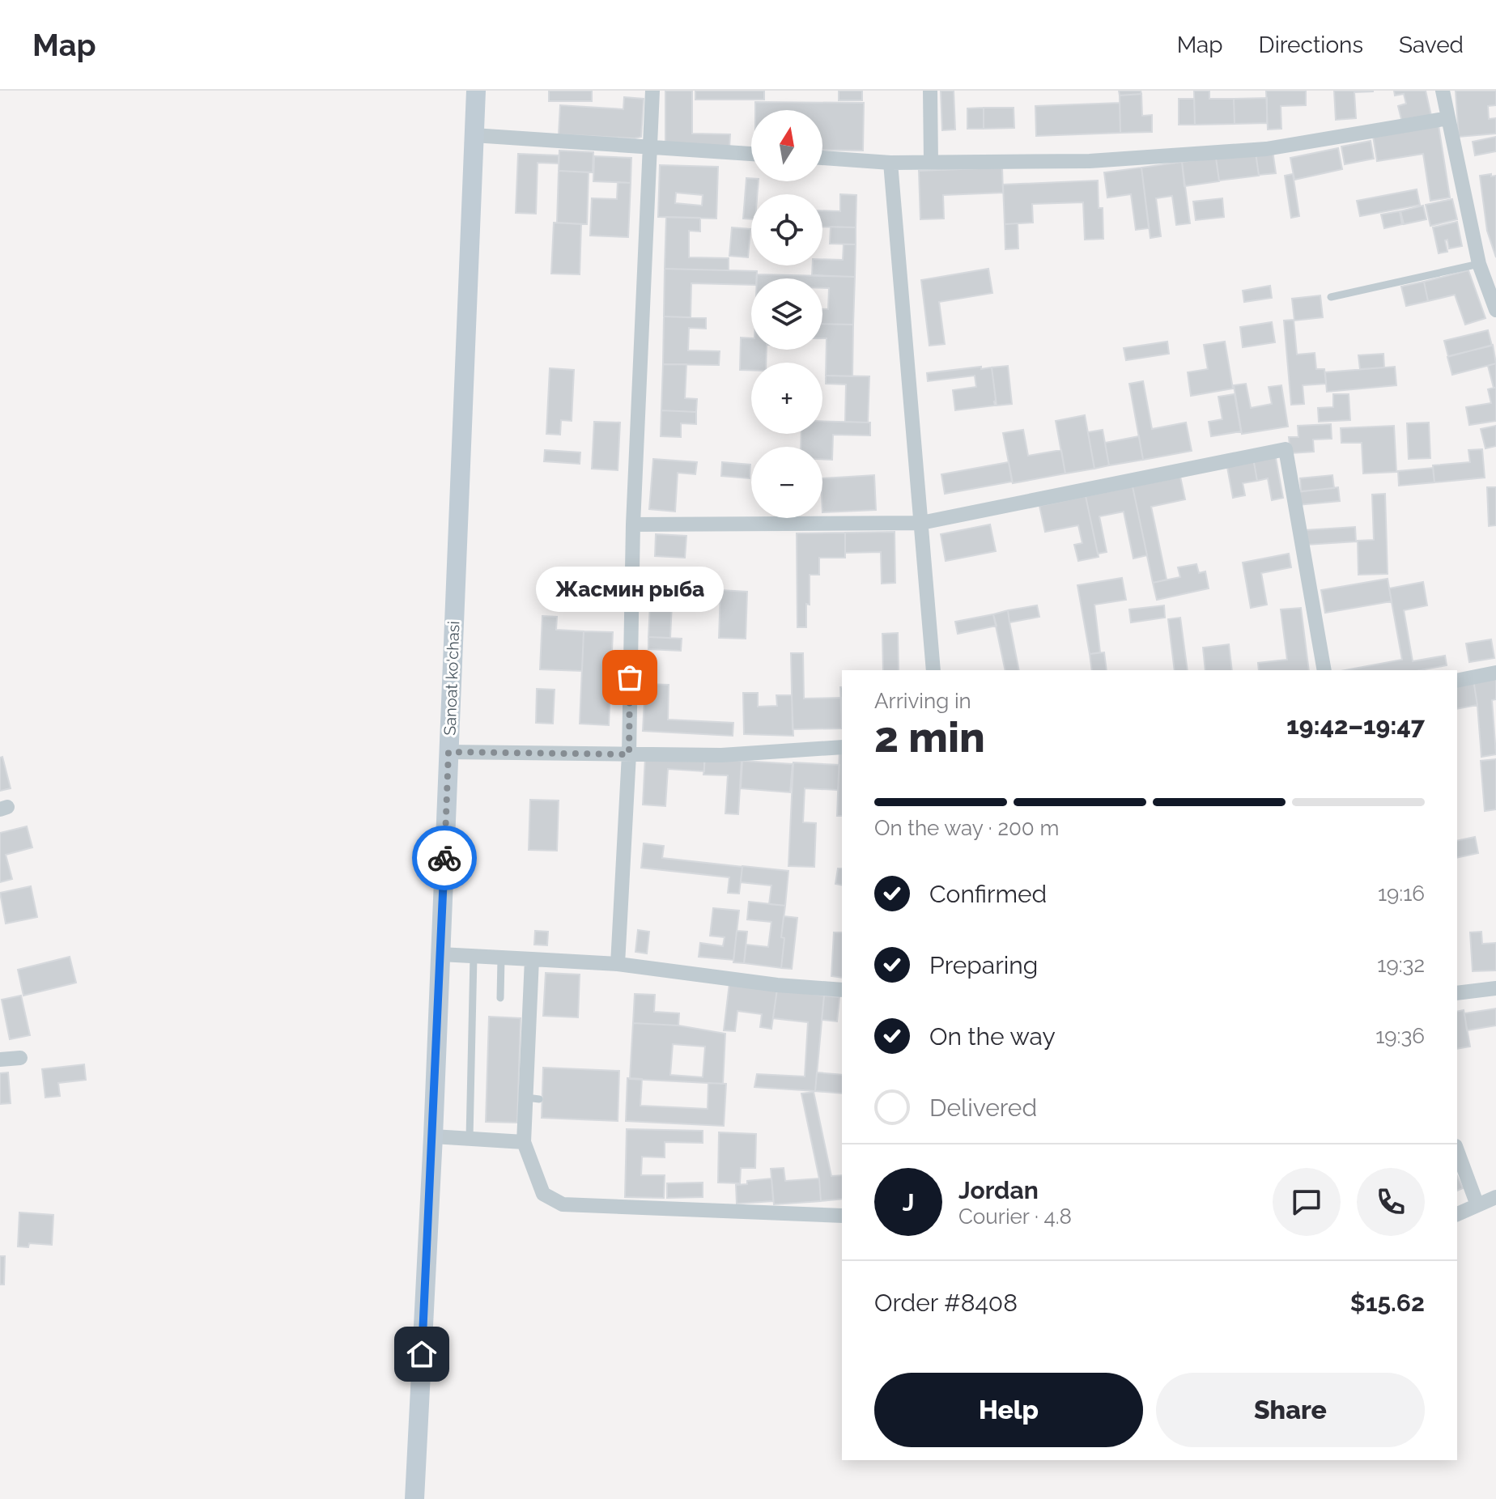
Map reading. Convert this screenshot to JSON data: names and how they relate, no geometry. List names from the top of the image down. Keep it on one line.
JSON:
{"streets":{"main road":["Sanoat ko'chasi"]},"places":["Жасмин рыба"],"north":"top","page":{"header":"Map","nav":["Map","Directions","Saved"],"map_buttons":["+","−"],"bubble":"Жасмин рыба","heading":["2 min","Arriving in","19:42–19:47"],"panel":["Jordan","Courier · 4.8","Order #8408","$15.62"],"bar":"On the way · 200 m","list":[["Confirmed","19:16"],["Preparing","19:32"],["On the way","19:36"],"Delivered"],"round":"J","buttons":["Help","Share"]}}
